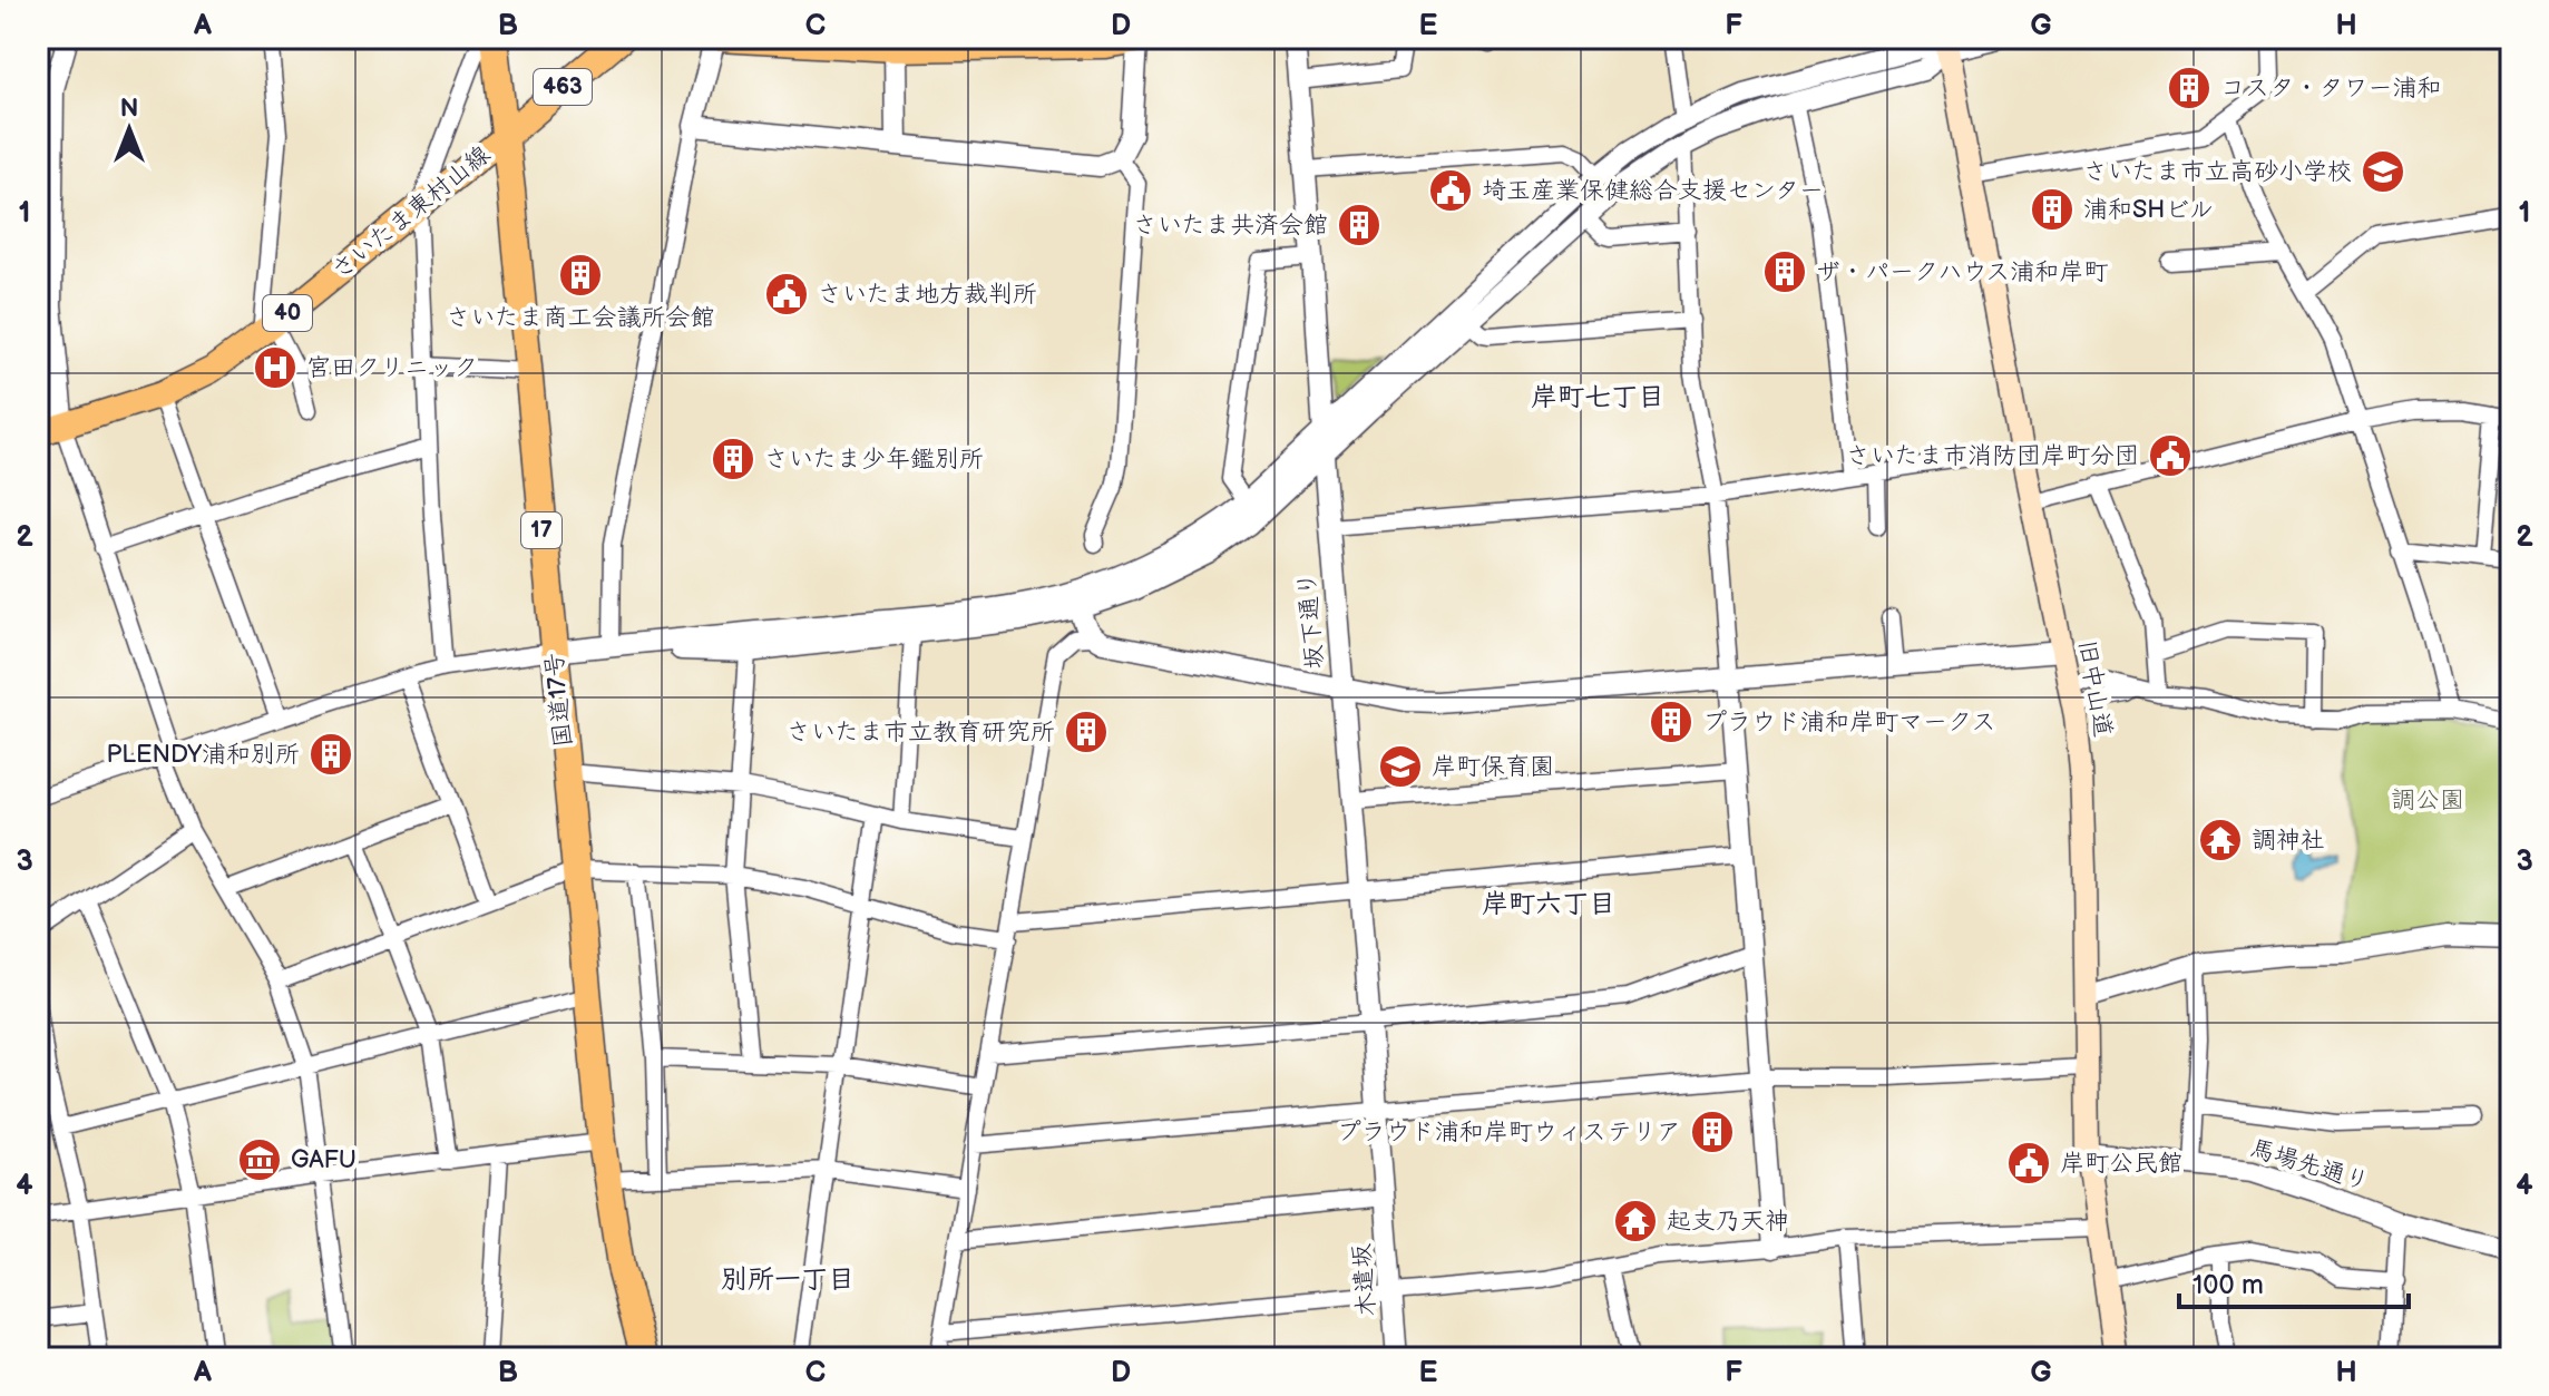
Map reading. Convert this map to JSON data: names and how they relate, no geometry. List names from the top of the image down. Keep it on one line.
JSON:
{"streets":{"highway":["463","17","国道17号"],"main road":["さいたま東村山線","40","旧中山道"],"street":["坂下通り","馬場先通り","木遣坂"]},"crossings":[["463","さいたま東村山線"],["463","国道17号"],["さいたま東村山線","国道17号"],["坂下通り","木遣坂"],["旧中山道","馬場先通り"]],"districts":["岸町七丁目","岸町六丁目","別所一丁目"],"parks":["調公園"],"places":{"building":["コスタ・タワー浦和","浦和SHビル","さいたま共済会館","ザ・パークハウス浦和岸町","さいたま商工会議所会館","さいたま少年鑑別所","プラウド浦和岸町マークス","さいたま市立教育研究所","PLENDY浦和別所","プラウド浦和岸町ウィステリア"],"school or university":["さいたま市立高砂小学校","岸町保育園"],"public building":["埼玉産業保健総合支援センター","さいたま地方裁判所","さいたま市消防団岸町分団","岸町公民館"],"hospital":["宮田クリニック"],"temple":["調神社","起支乃天神"],"museum":["GAFU"]},"scale_bar":"100 m","north":"top","grid":{"columns":["A","B","C","D","E","F","G","H"],"rows":["1","2","3","4"]}}
